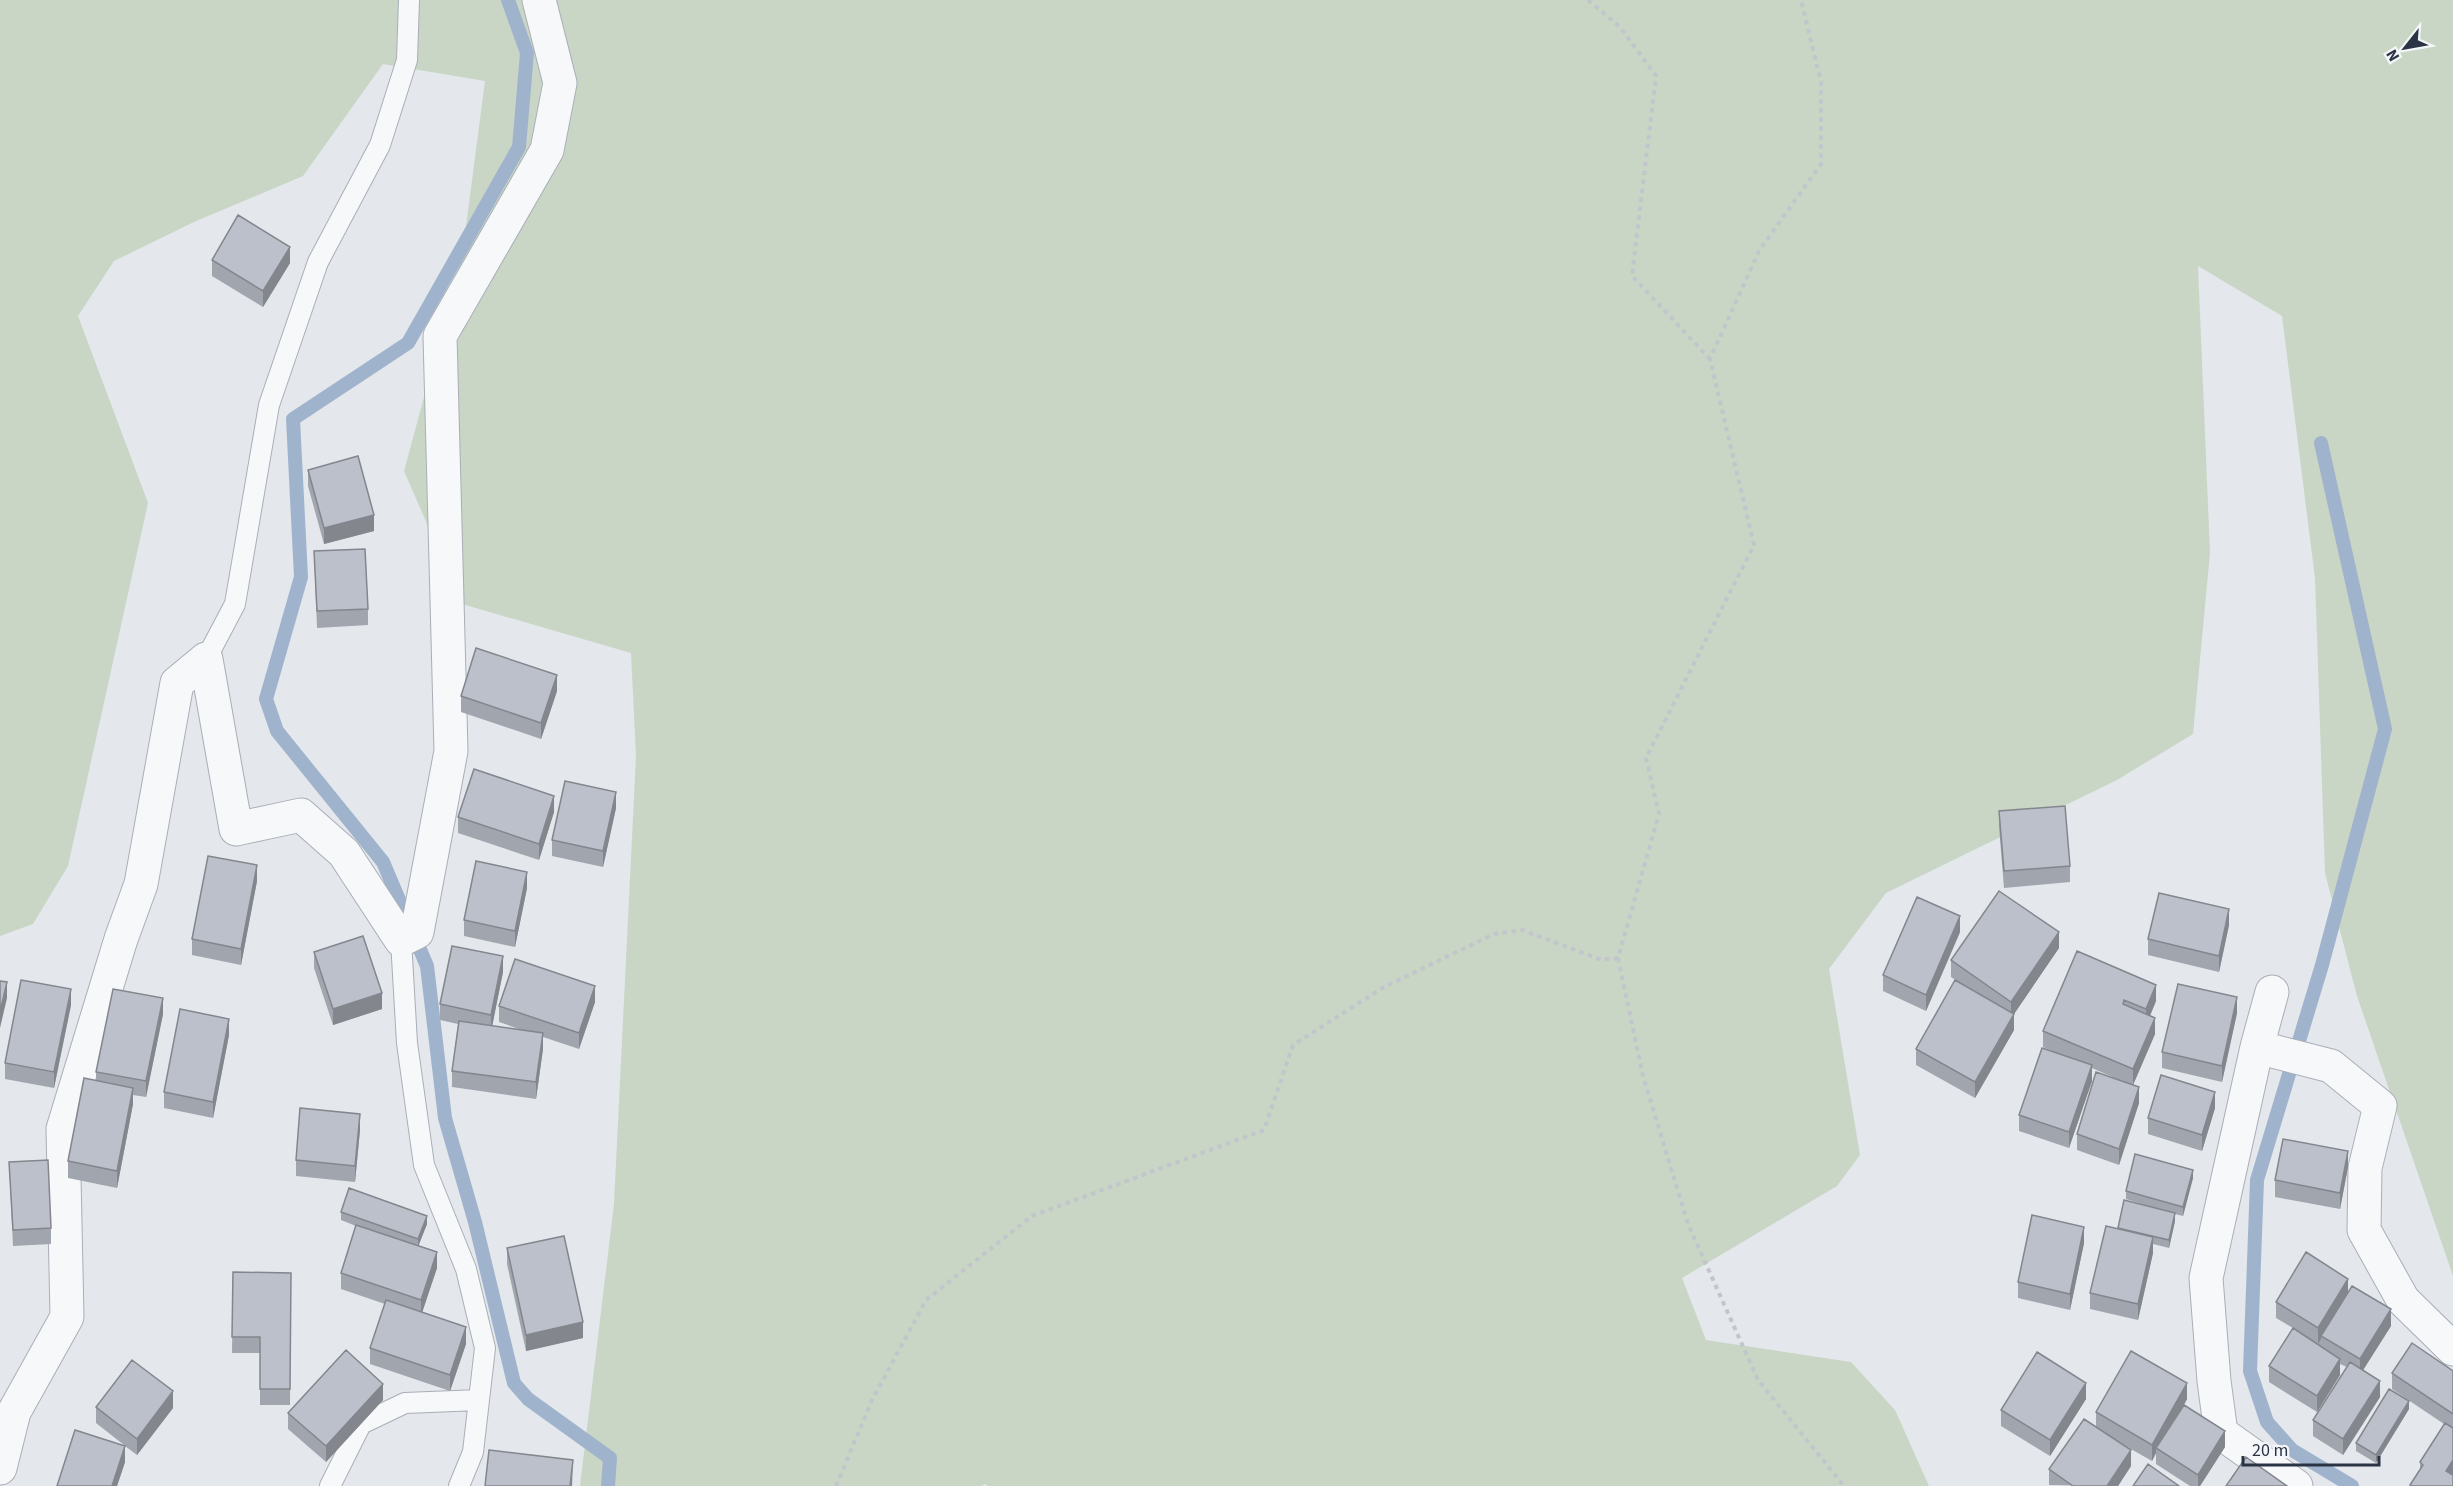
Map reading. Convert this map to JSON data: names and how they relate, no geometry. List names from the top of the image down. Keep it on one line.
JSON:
{"scale_bar":"20 m","north":"bottom left"}
